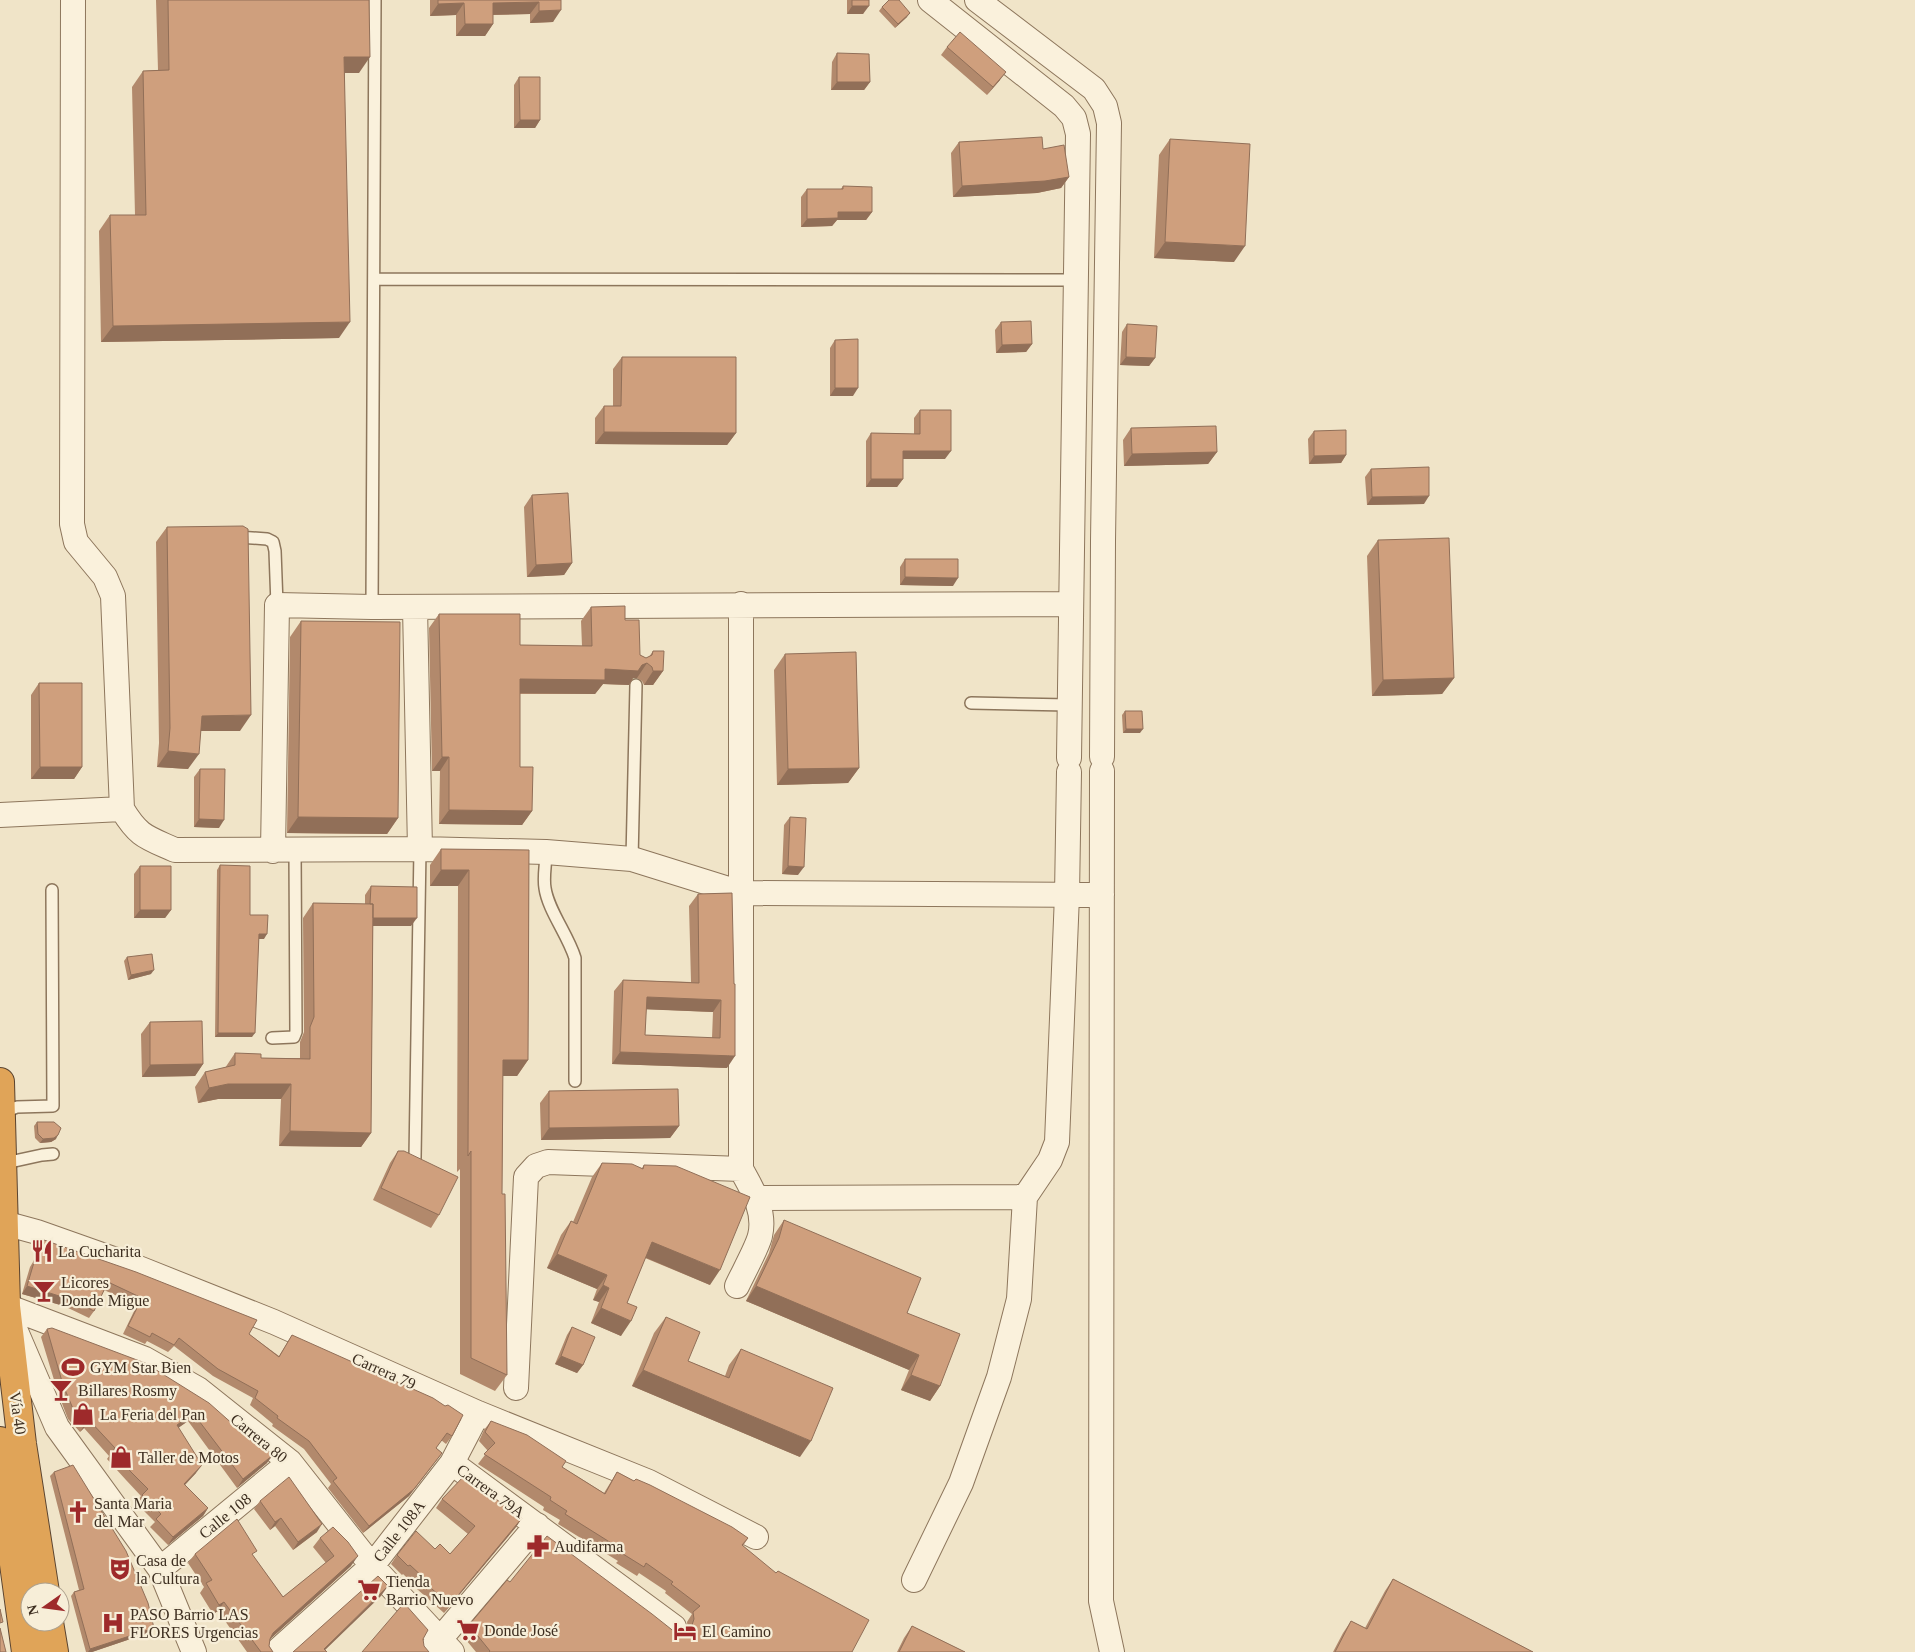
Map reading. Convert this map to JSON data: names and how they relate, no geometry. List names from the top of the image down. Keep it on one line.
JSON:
{"streets":{"highway":["Vía 40"],"street":["Carrera 79","Carrera 80","Carrera 79A","Calle 108","Calle 108A"]},"crossings":[["Carrera 79","Vía 40"],["Carrera 79","Calle 108A"],["Vía 40","Carrera 80"],["Carrera 80","Calle 108"],["Carrera 80","Calle 108A"],["Carrera 79A","Calle 108A"]],"places":{"restaurant":["La Cucharita"],"bar":["Licores Donde Migue","Billares Rosmy"],"sports":["GYM Star Bien"],"shop":["La Feria del Pan","Taller de Motos"],"church":["Santa Maria del Mar"],"pharmacy":["Audifarma"],"theatre":["Casa de la Cultura"],"supermarket":["Tienda Barrio Nuevo","Donde José"],"hospital":["PASO Barrio LAS FLORES Urgencias"],"hotel":["El Camino"]},"north":"left"}
